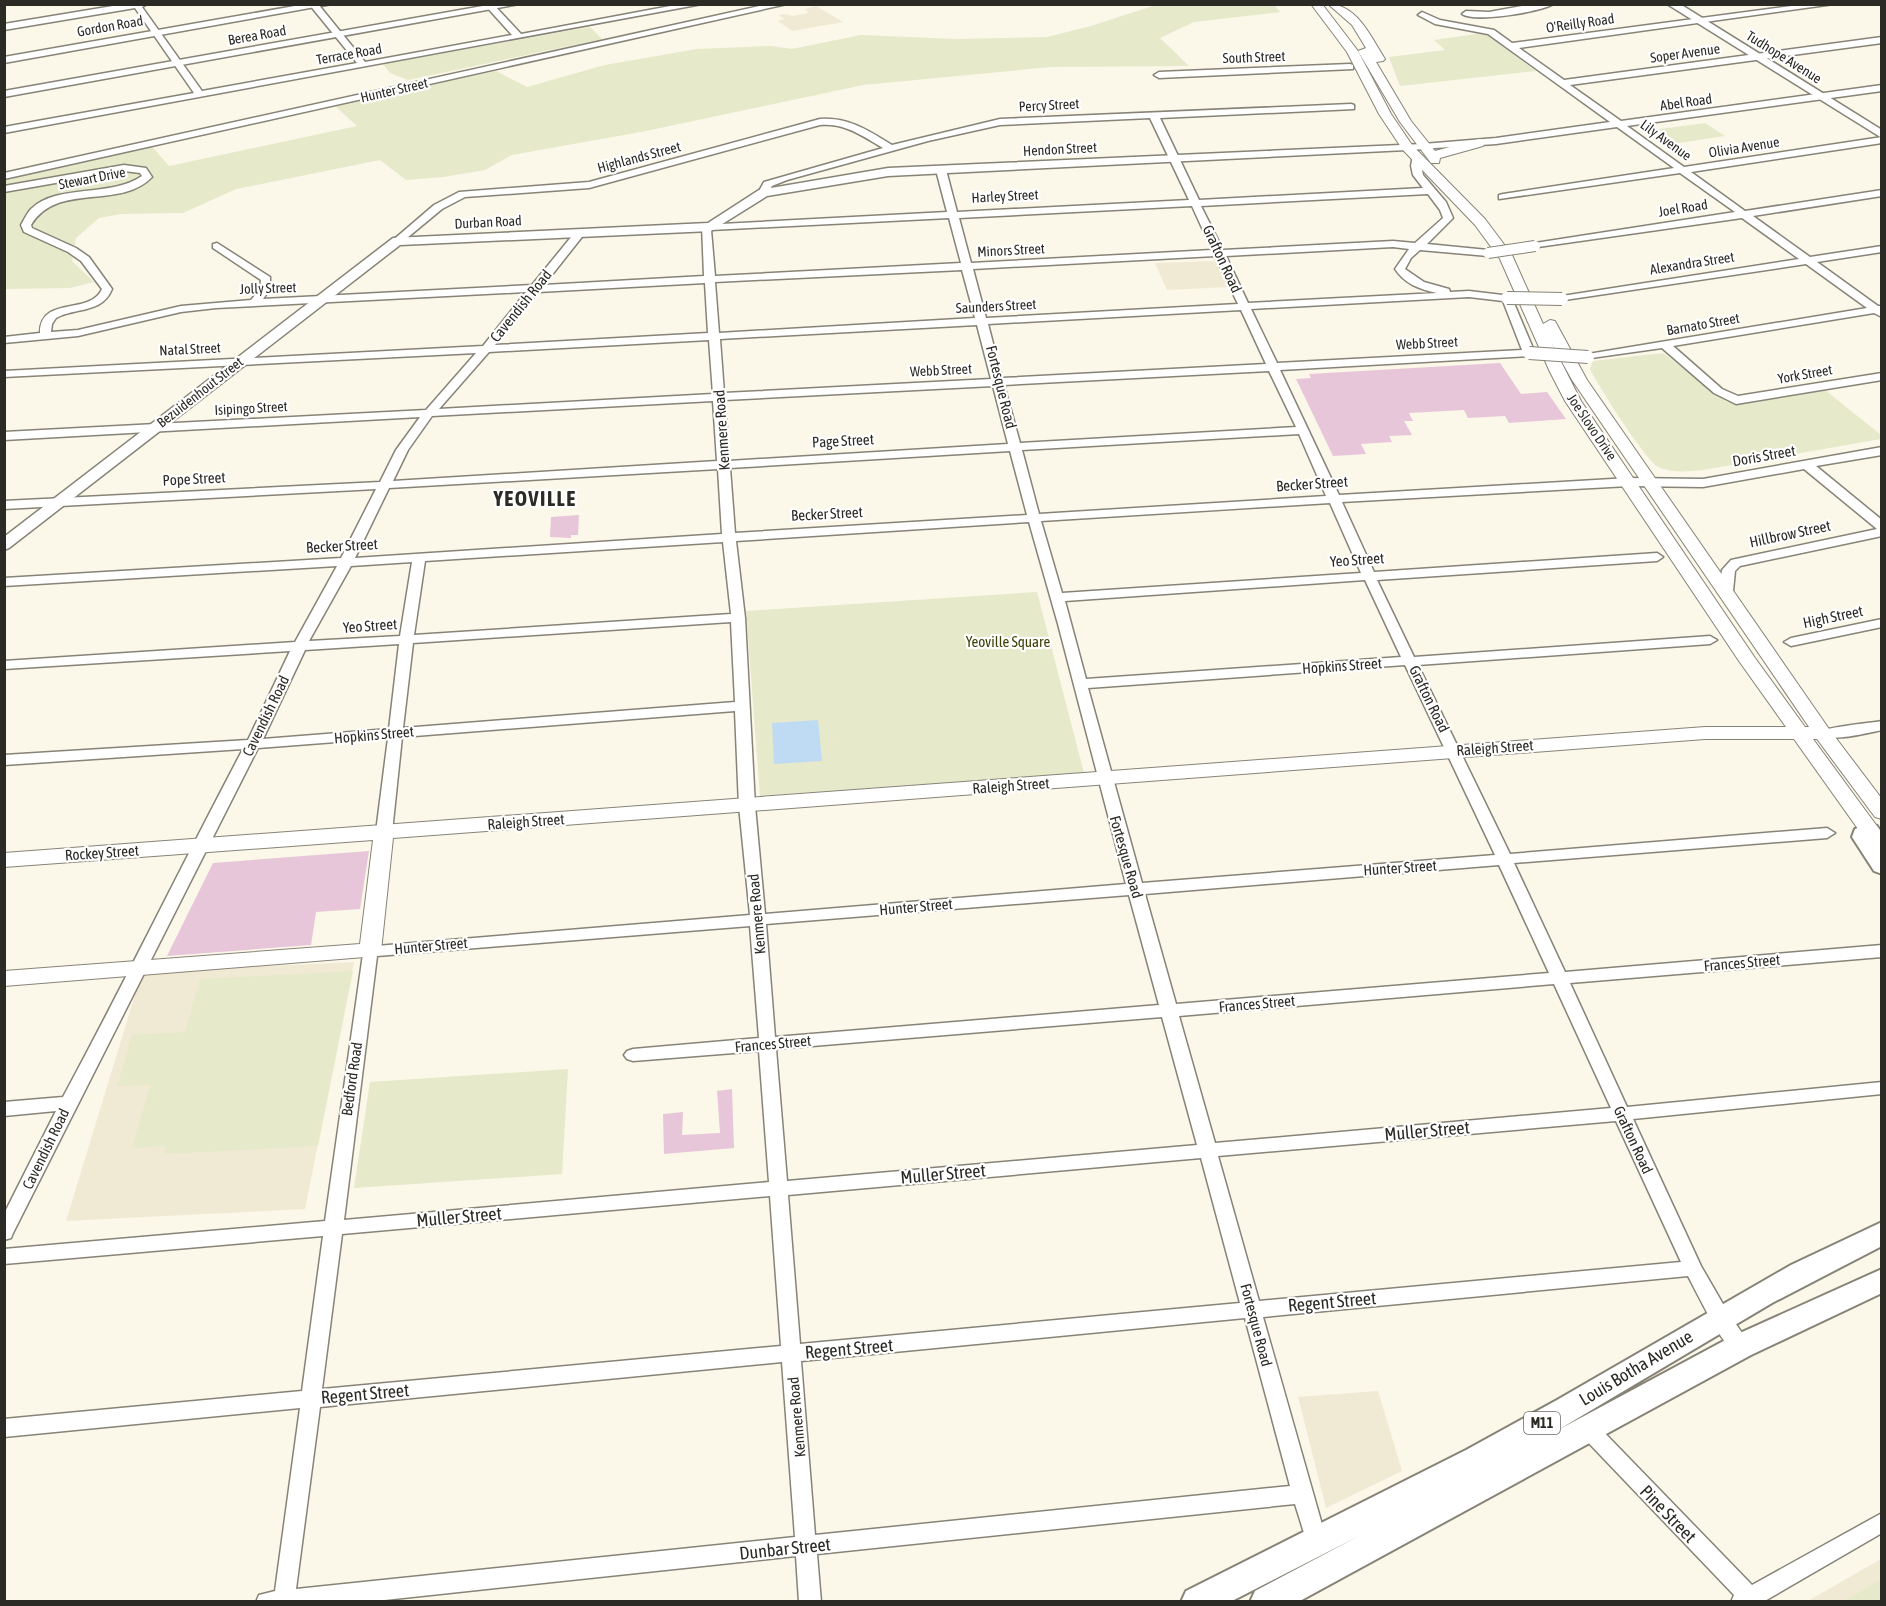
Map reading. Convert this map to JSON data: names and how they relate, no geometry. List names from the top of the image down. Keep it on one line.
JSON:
{"streets":{"main road":["Hunter Street","Joe Slovo Drive","Raleigh Street","Rockey Street","Bedford Road","Louis Botha Avenue","M11"],"street":["O'Reilly Road","Gordon Road","Berea Road","Soper Avenue","Terrace Road","South Street","Tudhope Avenue","Abel Road","Percy Street","Lily Avenue","Olivia Avenue","Hendon Street","Highlands Street","Stewart Drive","Harley Street","Joel Road","Durban Road","Minors Street","Grafton Road","Alexandra Street","Jolly Street","Cavendish Road","Saunders Street","Barnato Street","Webb Street","Natal Street","York Street","Fortesque Road","Bezuidenhout Street","Isipingo Street","Kenmere Road","Page Street","Doris Street","Pope Street","Becker Street","Hillbrow Street","Yeo Street","High Street","Hopkins Street","Frances Street","Muller Street","Regent Street","Pine Street","Dunbar Street"]},"crossings":[["O'Reilly Road","Tudhope Avenue"],["O'Reilly Road","Lily Avenue"],["Soper Avenue","Tudhope Avenue"],["Soper Avenue","Lily Avenue"],["South Street","Joe Slovo Drive"],["Tudhope Avenue","Abel Road"],["Hunter Street","Grafton Road"],["Hunter Street","Cavendish Road"],["Hunter Street","Fortesque Road"],["Hunter Street","Kenmere Road"],["Hunter Street","Bedford Road"],["Abel Road","Lily Avenue"],["Percy Street","Hendon Street"],["Percy Street","Highlands Street"],["Percy Street","Grafton Road"],["Lily Avenue","Olivia Avenue"],["Lily Avenue","Joel Road"],["Lily Avenue","Alexandra Street"],["Lily Avenue","Barnato Street"],["Hendon Street","Harley Street"],["Hendon Street","Grafton Road"],["Hendon Street","Fortesque Road"],["Hendon Street","Joe Slovo Drive"],["Hendon Street","Kenmere Road"],["Highlands Street","Durban Road"],["Highlands Street","Bezuidenhout Street"],["Stewart Drive","Jolly Street"],["Harley Street","Durban Road"],["Harley Street","Grafton Road"],["Harley Street","Cavendish Road"],["Harley Street","Fortesque Road"],["Harley Street","Kenmere Road"],["Joel Road","Minors Street"],["Durban Road","Cavendish Road"],["Durban Road","Bezuidenhout Street"],["Minors Street","Grafton Road"],["Minors Street","Jolly Street"],["Minors Street","Cavendish Road"],["Minors Street","Fortesque Road"],["Minors Street","Kenmere Road"],["Grafton Road","Saunders Street"],["Grafton Road","Webb Street"],["Grafton Road","Page Street"],["Grafton Road","Becker Street"],["Grafton Road","Yeo Street"],["Grafton Road","Hopkins Street"],["Grafton Road","Raleigh Street"],["Grafton Road","Frances Street"],["Grafton Road","Muller Street"],["Grafton Road","Regent Street"],["Grafton Road","Louis Botha Avenue"],["Alexandra Street","Saunders Street"],["Jolly Street","Cavendish Road"],["Jolly Street","Bezuidenhout Street"],["Cavendish Road","Saunders Street"],["Cavendish Road","Webb Street"],["Cavendish Road","Natal Street"],["Cavendish Road","Isipingo Street"],["Cavendish Road","Page Street"],["Cavendish Road","Pope Street"],["Cavendish Road","Becker Street"],["Cavendish Road","Yeo Street"],["Cavendish Road","Hopkins Street"],["Cavendish Road","Raleigh Street"],["Cavendish Road","Rockey Street"],["Saunders Street","Natal Street"],["Saunders Street","Fortesque Road"],["Saunders Street","Kenmere Road"],["Barnato Street","Webb Street"],["Barnato Street","York Street"],["Webb Street","Fortesque Road"],["Webb Street","Isipingo Street"],["Webb Street","Kenmere Road"],["Natal Street","Bezuidenhout Street"],["Fortesque Road","Page Street"],["Fortesque Road","Becker Street"],["Fortesque Road","Yeo Street"],["Fortesque Road","Hopkins Street"],["Fortesque Road","Raleigh Street"],["Fortesque Road","Frances Street"],["Fortesque Road","Muller Street"],["Fortesque Road","Regent Street"],["Fortesque Road","Louis Botha Avenue"],["Fortesque Road","Dunbar Street"],["Bezuidenhout Street","Isipingo Street"],["Bezuidenhout Street","Pope Street"],["Joe Slovo Drive","Doris Street"],["Joe Slovo Drive","Becker Street"],["Joe Slovo Drive","Hillbrow Street"],["Joe Slovo Drive","Raleigh Street"],["Kenmere Road","Page Street"],["Kenmere Road","Becker Street"],["Kenmere Road","Yeo Street"],["Kenmere Road","Hopkins Street"],["Kenmere Road","Raleigh Street"],["Kenmere Road","Frances Street"],["Kenmere Road","Muller Street"],["Kenmere Road","Regent Street"],["Kenmere Road","Dunbar Street"],["Page Street","Pope Street"],["Doris Street","Becker Street"],["Becker Street","Bedford Road"],["Yeo Street","Bedford Road"],["Hopkins Street","Bedford Road"],["Raleigh Street","Rockey Street"],["Raleigh Street","Bedford Road"],["Bedford Road","Muller Street"],["Bedford Road","Regent Street"],["Bedford Road","Dunbar Street"],["Louis Botha Avenue","Pine Street"]],"districts":["YEOVILLE"],"parks":["Yeoville Square"]}
